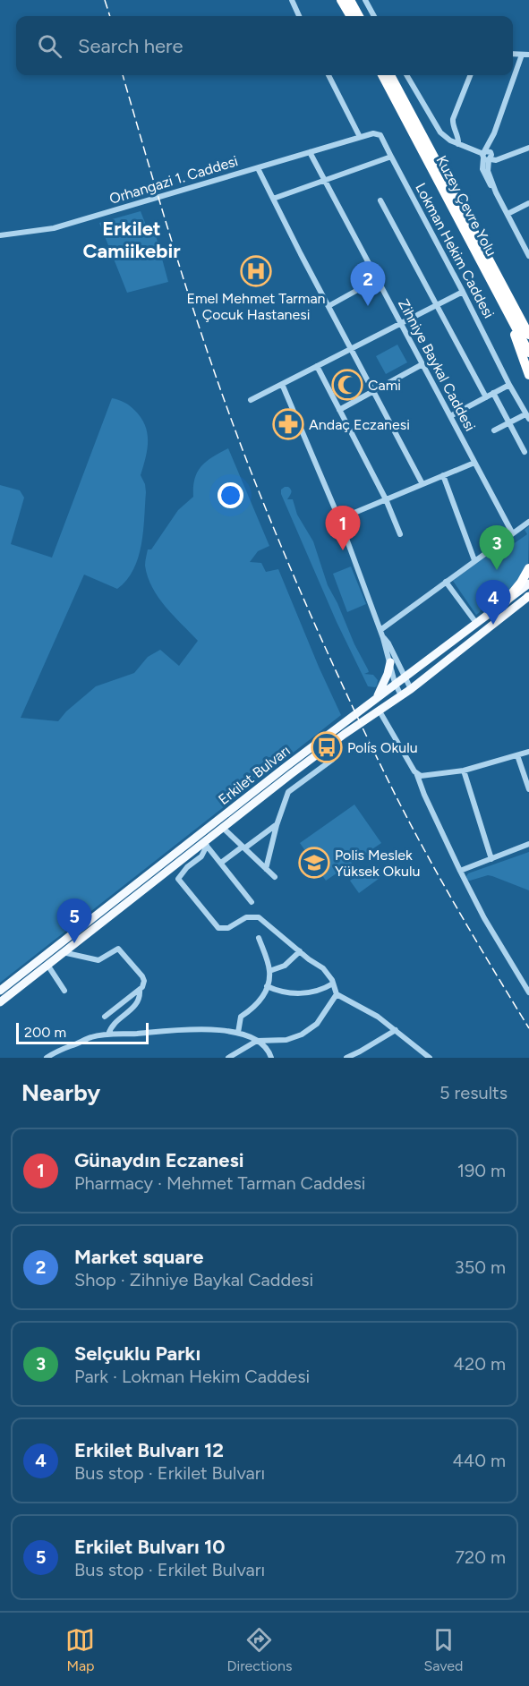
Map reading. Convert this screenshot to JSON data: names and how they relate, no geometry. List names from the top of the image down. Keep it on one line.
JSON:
{"streets":{"highway":["Kuzey Çevre Yolu"],"main road":["Erkilet Bulvarı"],"street":["Orhangazi 1. Caddesi","Lokman Hekim Caddesi","Zihniye Baykal Caddesi"]},"districts":["Erkilet Camiikebir"],"places":{"hospital":["Emel Mehmet Tarman Çocuk Hastanesi"],"mosque":["Cami"],"pharmacy":["Andaç Eczanesi"],"bus stop":["Polis Okulu"],"school or university":["Polis Meslek Yüksek Okulu"]},"scale_bar":"200 m","page":{"search":"Search here","pins":["2","1","3","4","5"],"scale":"200 m","heading":["Nearby","5 results"],"list":[{"mark":"1","name":"Günaydın Eczanesi","note":"Pharmacy · Mehmet Tarman Caddesi","value":"190 m"},{"mark":"2","name":"Market square","note":"Shop · Zihniye Baykal Caddesi","value":"350 m"},{"mark":"3","name":"Selçuklu Parkı","note":"Park · Lokman Hekim Caddesi","value":"420 m"},{"mark":"4","name":"Erkilet Bulvarı 12","note":"Bus stop · Erkilet Bulvarı","value":"440 m"},{"mark":"5","name":"Erkilet Bulvarı 10","note":"Bus stop · Erkilet Bulvarı","value":"720 m"}],"nav":["Map","Directions","Saved"]}}
